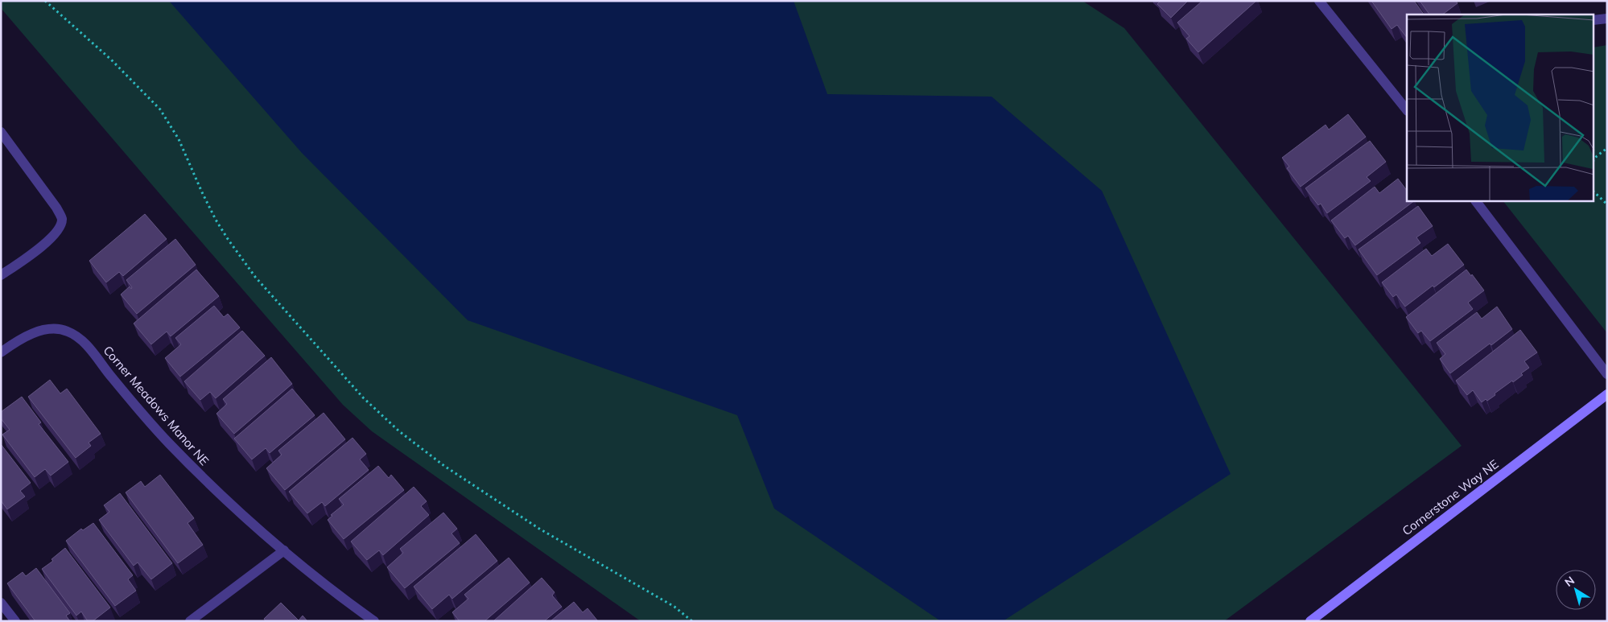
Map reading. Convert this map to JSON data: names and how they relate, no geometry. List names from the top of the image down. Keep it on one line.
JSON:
{"streets":{"street":["Corner Meadows Manor NE","Cornerstone Way NE"]},"north":"top left"}
